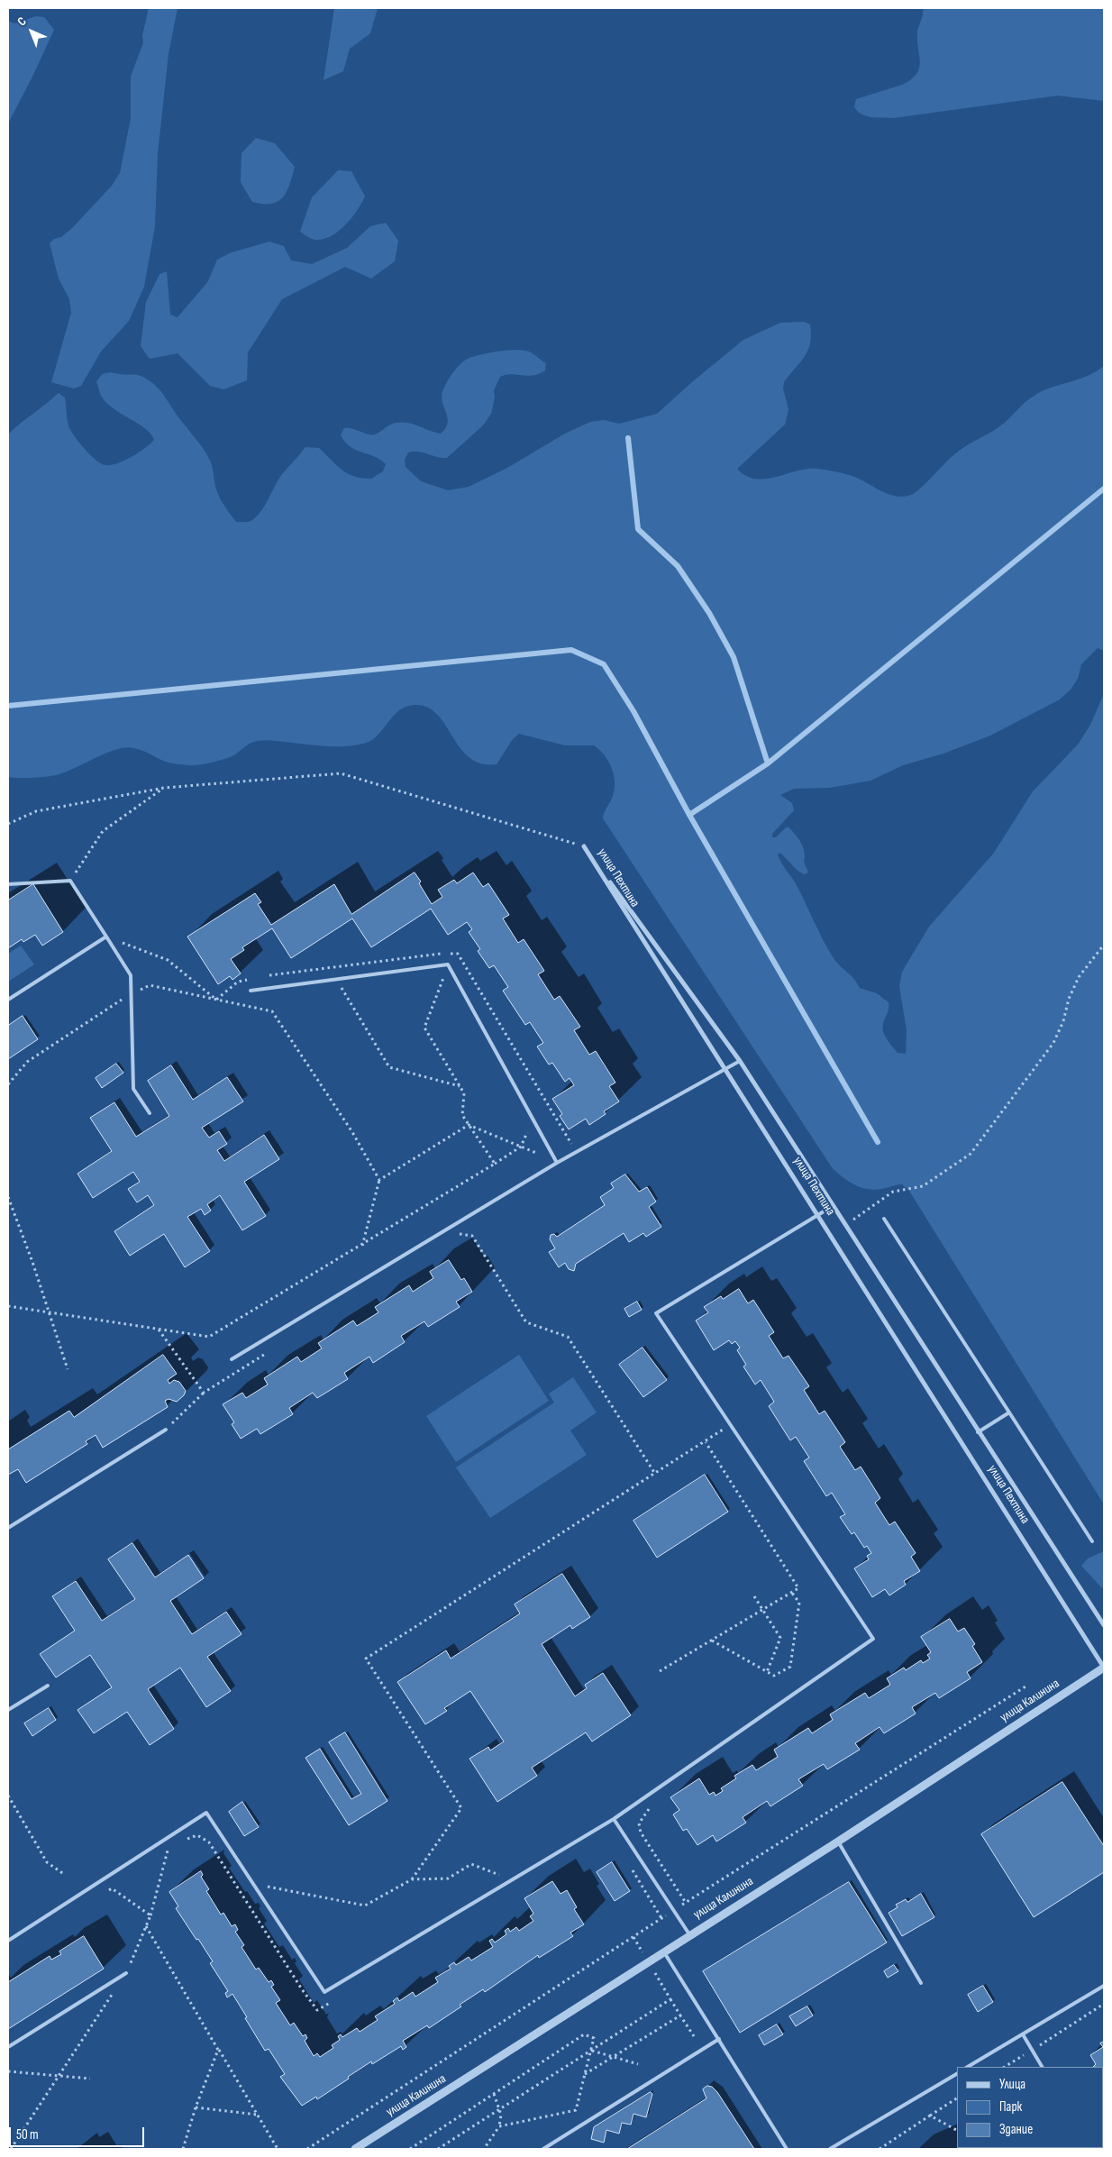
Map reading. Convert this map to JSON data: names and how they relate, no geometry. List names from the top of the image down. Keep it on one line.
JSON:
{"streets":{"street":["улица Пехтина","улица Калинина"]},"crossings":[["улица Пехтина","улица Калинина"]],"legend":["Улица","Парк","Здание"],"scale_bar":"50 m","north":"top left"}
